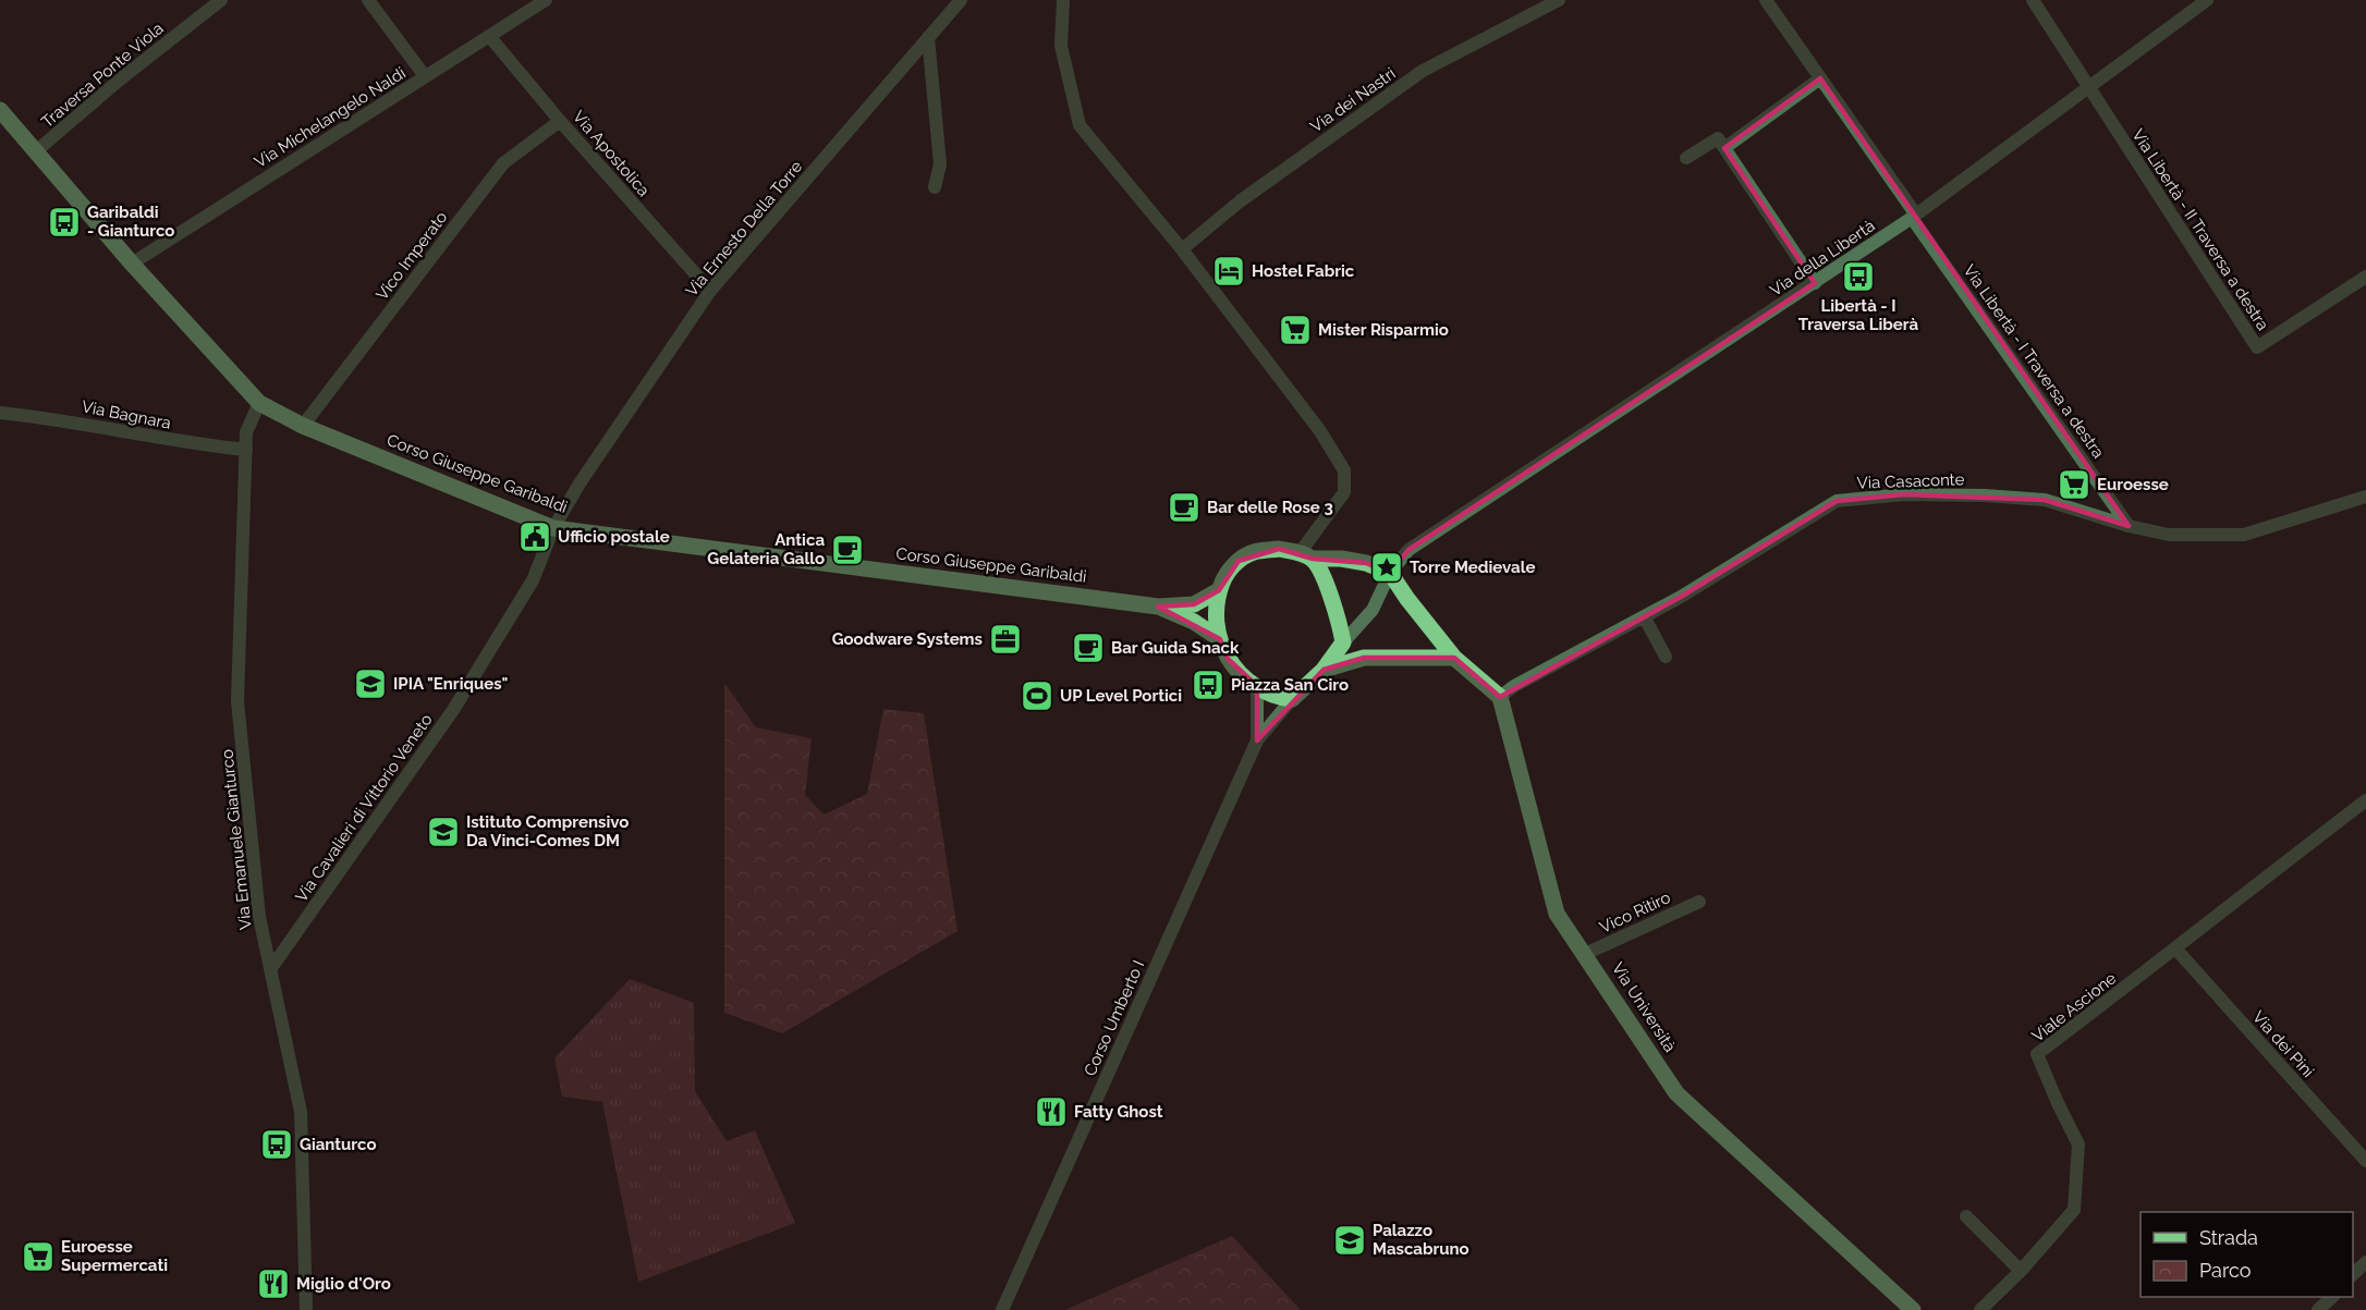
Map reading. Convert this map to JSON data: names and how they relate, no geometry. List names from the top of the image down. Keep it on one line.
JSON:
{"streets":{"main road":["Corso Giuseppe Garibaldi","Via Università"],"street":["Traversa Ponte Viola","Via dei Nastri","Via Michelangelo Naldi","Via Apostolica","Via Ernesto Della Torre","Via Libertà - II Traversa a destra","Vico Imperato","Via della Libertà","Via Libertà - I Traversa a destra","Via Bagnara","Via Casaconte","Via Cavalieri di Vittorio Veneto","Via Emanuele Gianturco","Vico Ritiro","Viale Ascione","Corso Umberto I","Via dei Pini"]},"crossings":[["Traversa Ponte Viola","Corso Giuseppe Garibaldi"],["Via Michelangelo Naldi","Via Apostolica"],["Via Michelangelo Naldi","Corso Giuseppe Garibaldi"],["Via Apostolica","Via Ernesto Della Torre"],["Via Apostolica","Vico Imperato"],["Via Ernesto Della Torre","Corso Giuseppe Garibaldi"],["Via Ernesto Della Torre","Via Cavalieri di Vittorio Veneto"],["Via Libertà - II Traversa a destra","Via della Libertà"],["Vico Imperato","Corso Giuseppe Garibaldi"],["Via della Libertà","Via Libertà - I Traversa a destra"],["Via della Libertà","Corso Giuseppe Garibaldi"],["Via della Libertà","Corso Umberto I"],["Via Libertà - I Traversa a destra","Via Casaconte"],["Via Bagnara","Via Emanuele Gianturco"],["Corso Giuseppe Garibaldi","Via Cavalieri di Vittorio Veneto"],["Corso Giuseppe Garibaldi","Via Emanuele Gianturco"],["Corso Giuseppe Garibaldi","Corso Umberto I"],["Via Casaconte","Via Università"],["Via Cavalieri di Vittorio Veneto","Via Emanuele Gianturco"],["Vico Ritiro","Via Università"],["Viale Ascione","Via dei Pini"]],"places":{"bus stop":["Garibaldi - Gianturco","Libertà - I Traversa Liberà","Piazza San Ciro","Gianturco"],"hotel":["Hostel Fabric"],"supermarket":["Mister Risparmio","Euroesse","Euroesse Supermercati"],"cafe":["Bar delle Rose 3","Antica Gelateria Gallo","Bar Guida Snack"],"public building":["Ufficio postale"],"place":["Torre Medievale"],"office":["Goodware Systems"],"school or university":["IPIA \"Enriques\"","Istituto Comprensivo Da Vinci-Comes DM","Palazzo Mascabruno"],"sports":["UP Level Portici"],"restaurant":["Fatty Ghost","Miglio d'Oro"]},"legend":["Strada","Parco"]}
